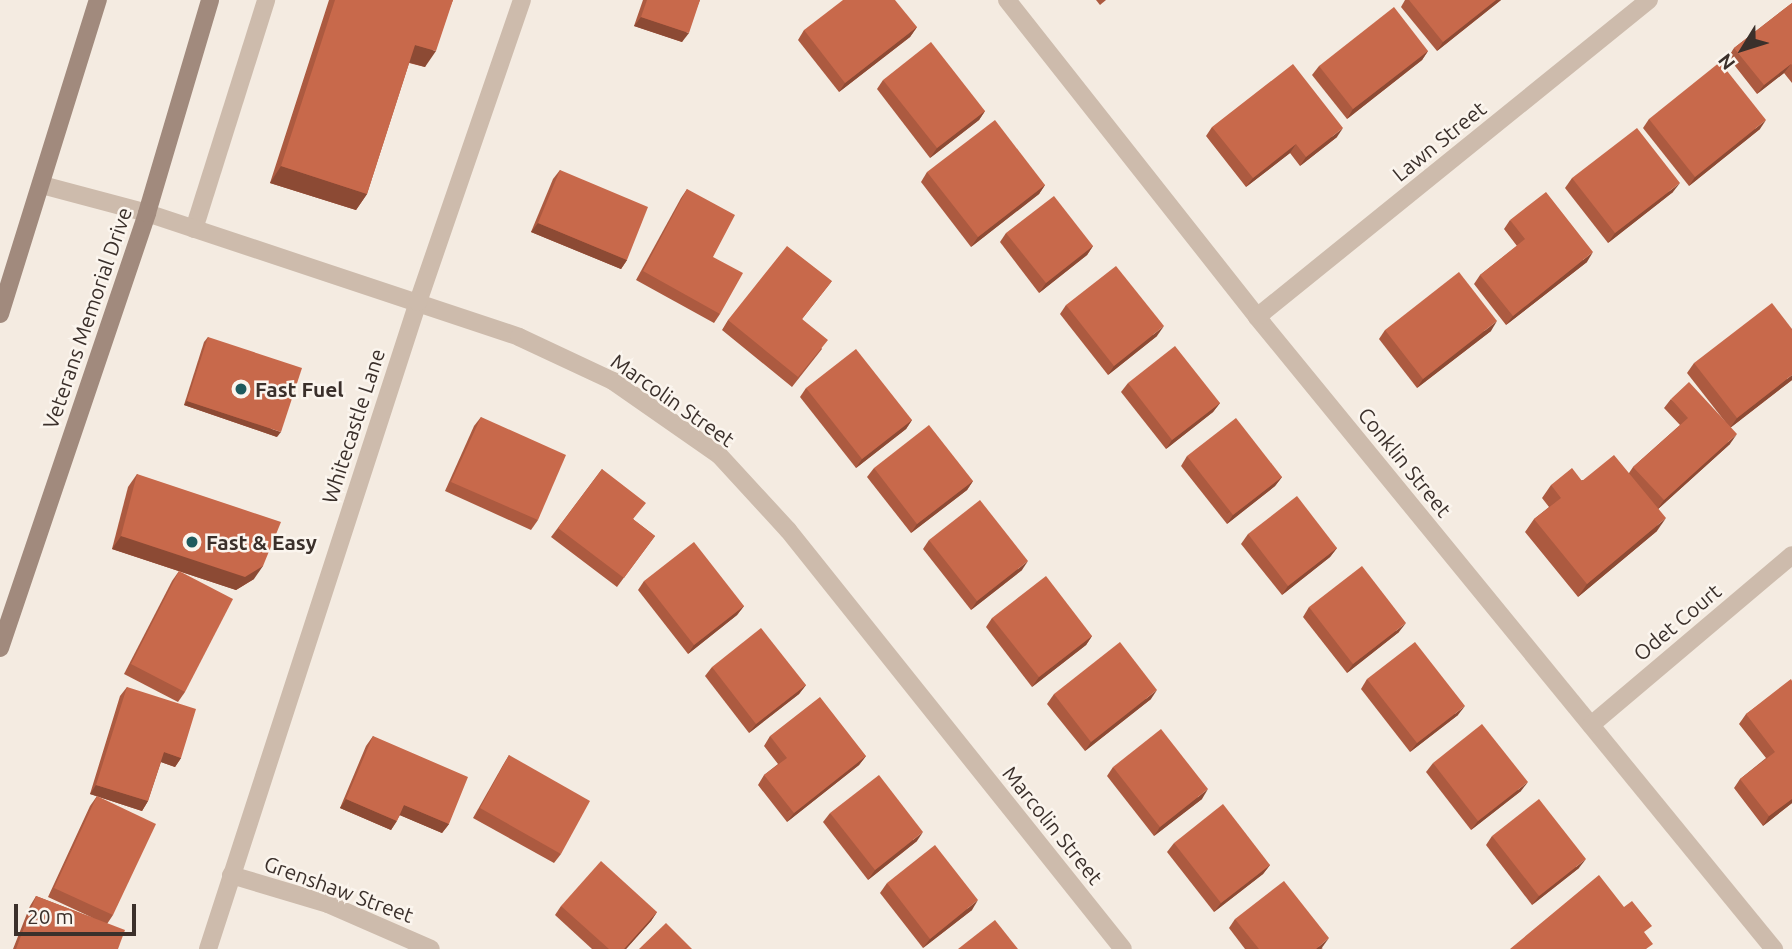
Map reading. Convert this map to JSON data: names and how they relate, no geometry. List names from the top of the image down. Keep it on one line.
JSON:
{"streets":{"main road":["Veterans Memorial Drive"],"street":["Lawn Street","Marcolin Street","Whitecastle Lane","Conklin Street","Odet Court","Grenshaw Street"]},"crossings":[["Lawn Street","Conklin Street"],["Veterans Memorial Drive","Marcolin Street"],["Marcolin Street","Whitecastle Lane"],["Whitecastle Lane","Grenshaw Street"],["Conklin Street","Odet Court"]],"places":["Fast Fuel","Fast & Easy"],"scale_bar":"20 m","north":"bottom left"}
